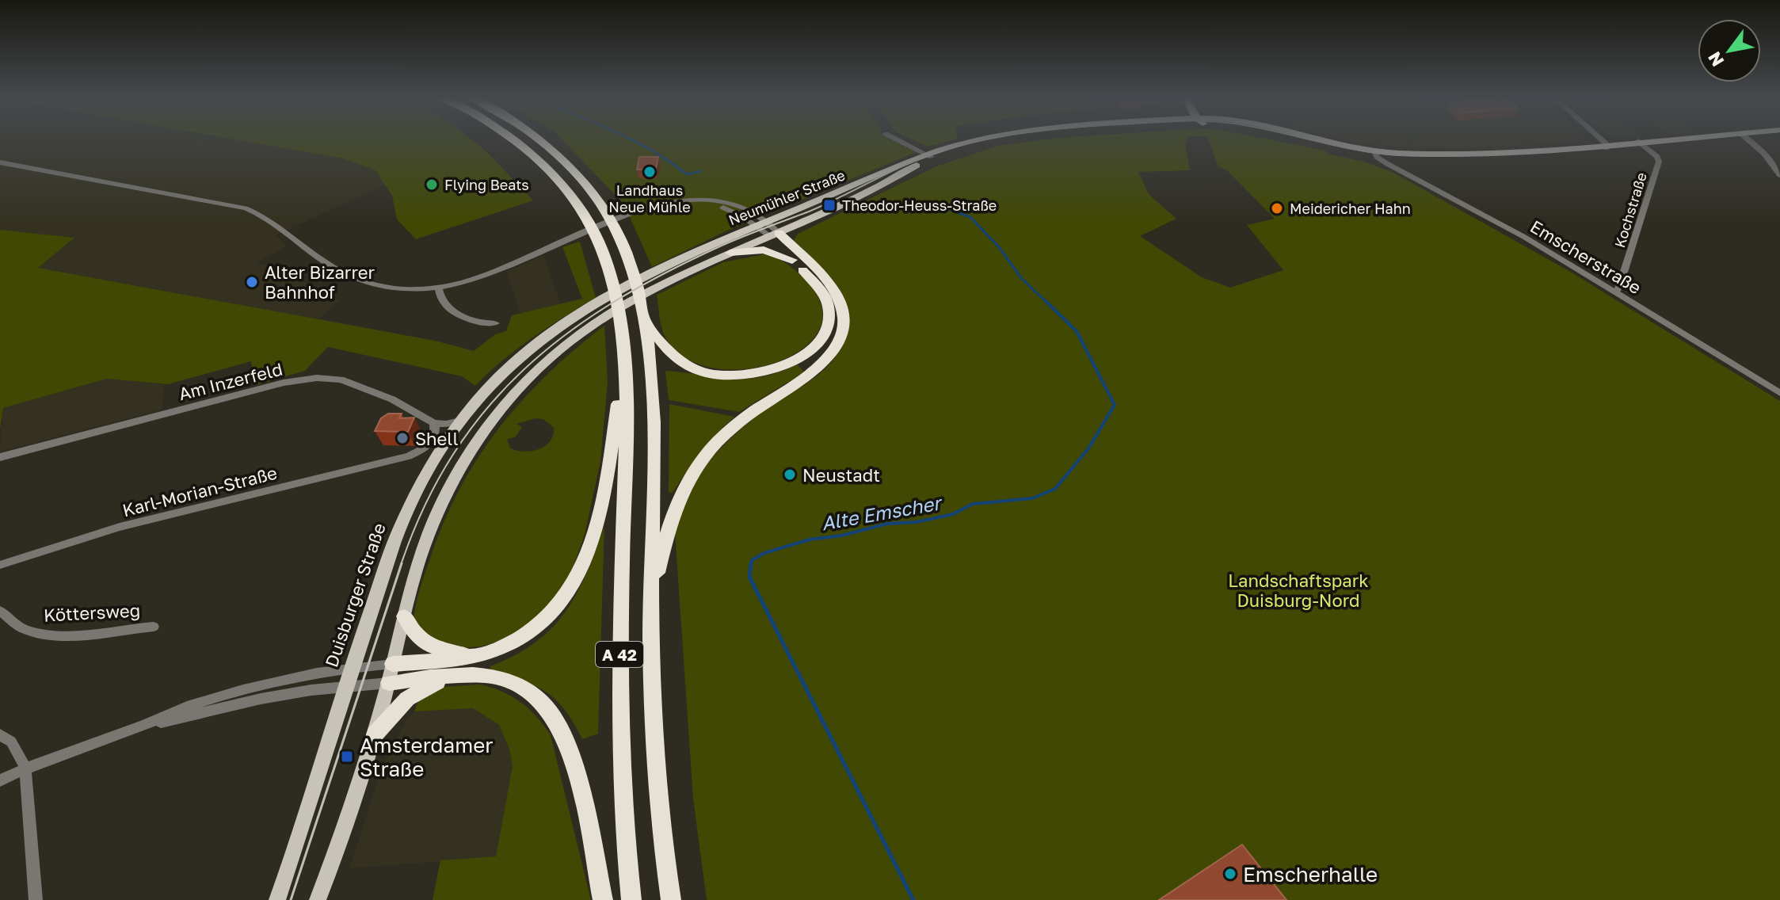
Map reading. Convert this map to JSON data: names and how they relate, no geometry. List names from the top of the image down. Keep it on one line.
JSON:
{"streets":{"highway":["A 42"],"main road":["Neumühler Straße","Duisburger Straße"],"street":["Kochstraße","Emscherstraße","Am Inzerfeld","Karl-Morian-Straße","Köttersweg"]},"crossings":[["Neumühler Straße","Kochstraße"],["Neumühler Straße","Emscherstraße"],["Neumühler Straße","Duisburger Straße"],["Kochstraße","Emscherstraße"],["Am Inzerfeld","Karl-Morian-Straße"]],"water":["Alte Emscher"],"parks":["Landschaftspark Duisburg-Nord"],"places":{"other":["Landhaus Neue Mühle","Flying Beats","Meidericher Hahn","Alter Bizarrer Bahnhof","Shell","Neustadt","Emscherhalle"],"transit":["Theodor-Heuss-Straße","Amsterdamer Straße"]},"north":"bottom left"}
